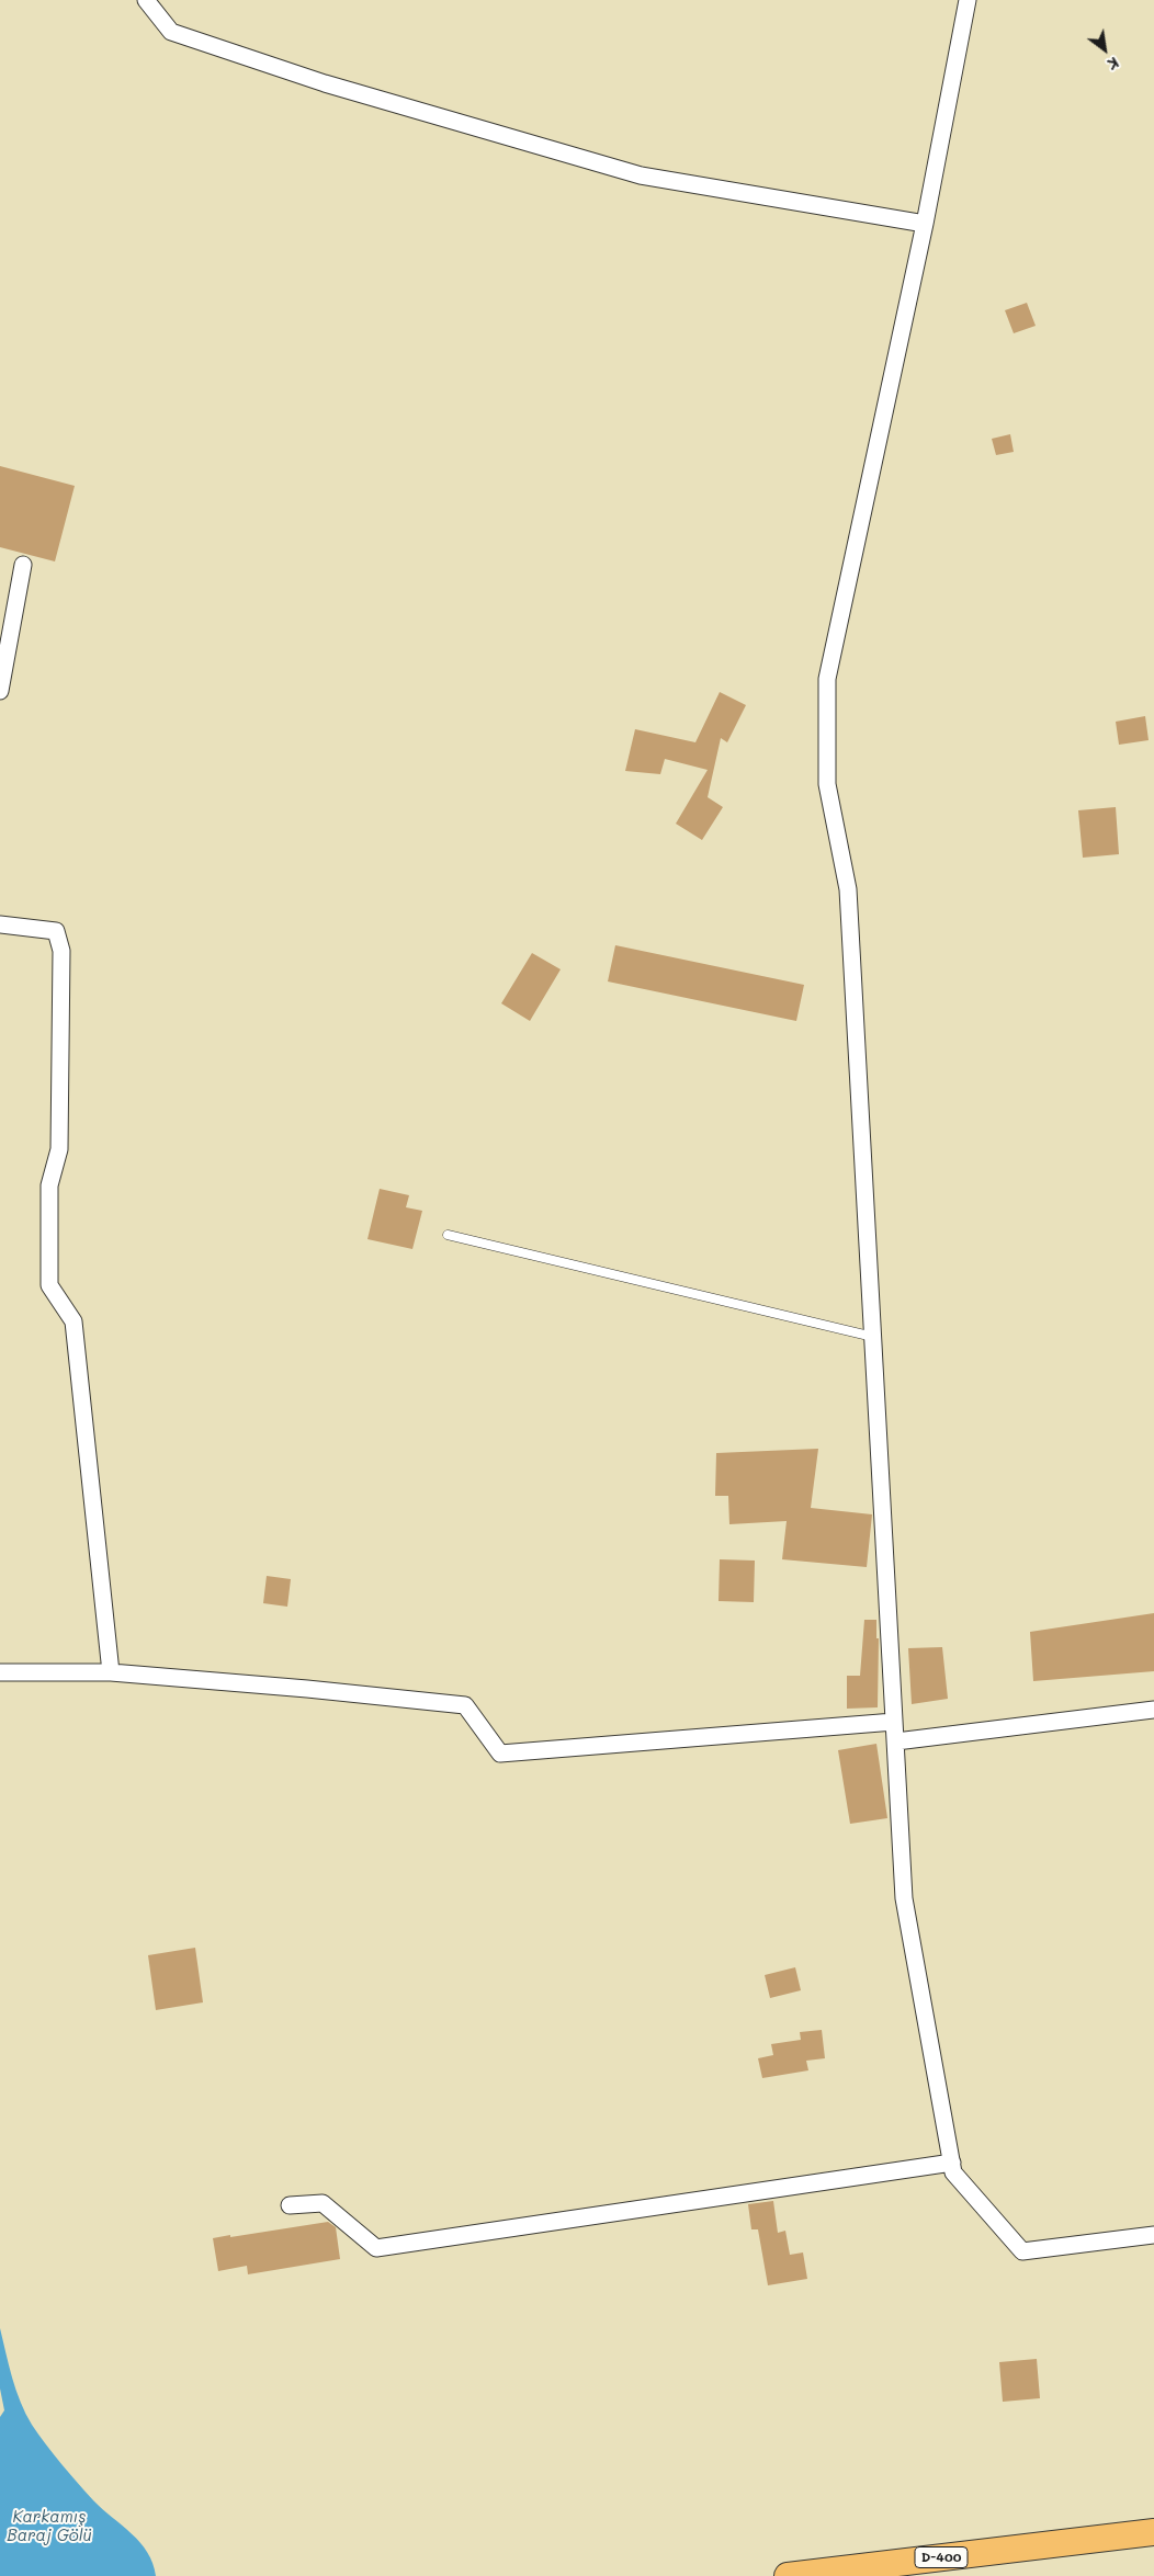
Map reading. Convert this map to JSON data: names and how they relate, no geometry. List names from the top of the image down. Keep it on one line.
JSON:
{"streets":{"main road":["D-400"]},"water":["Karkamış Baraj Gölü"],"north":"bottom right"}
